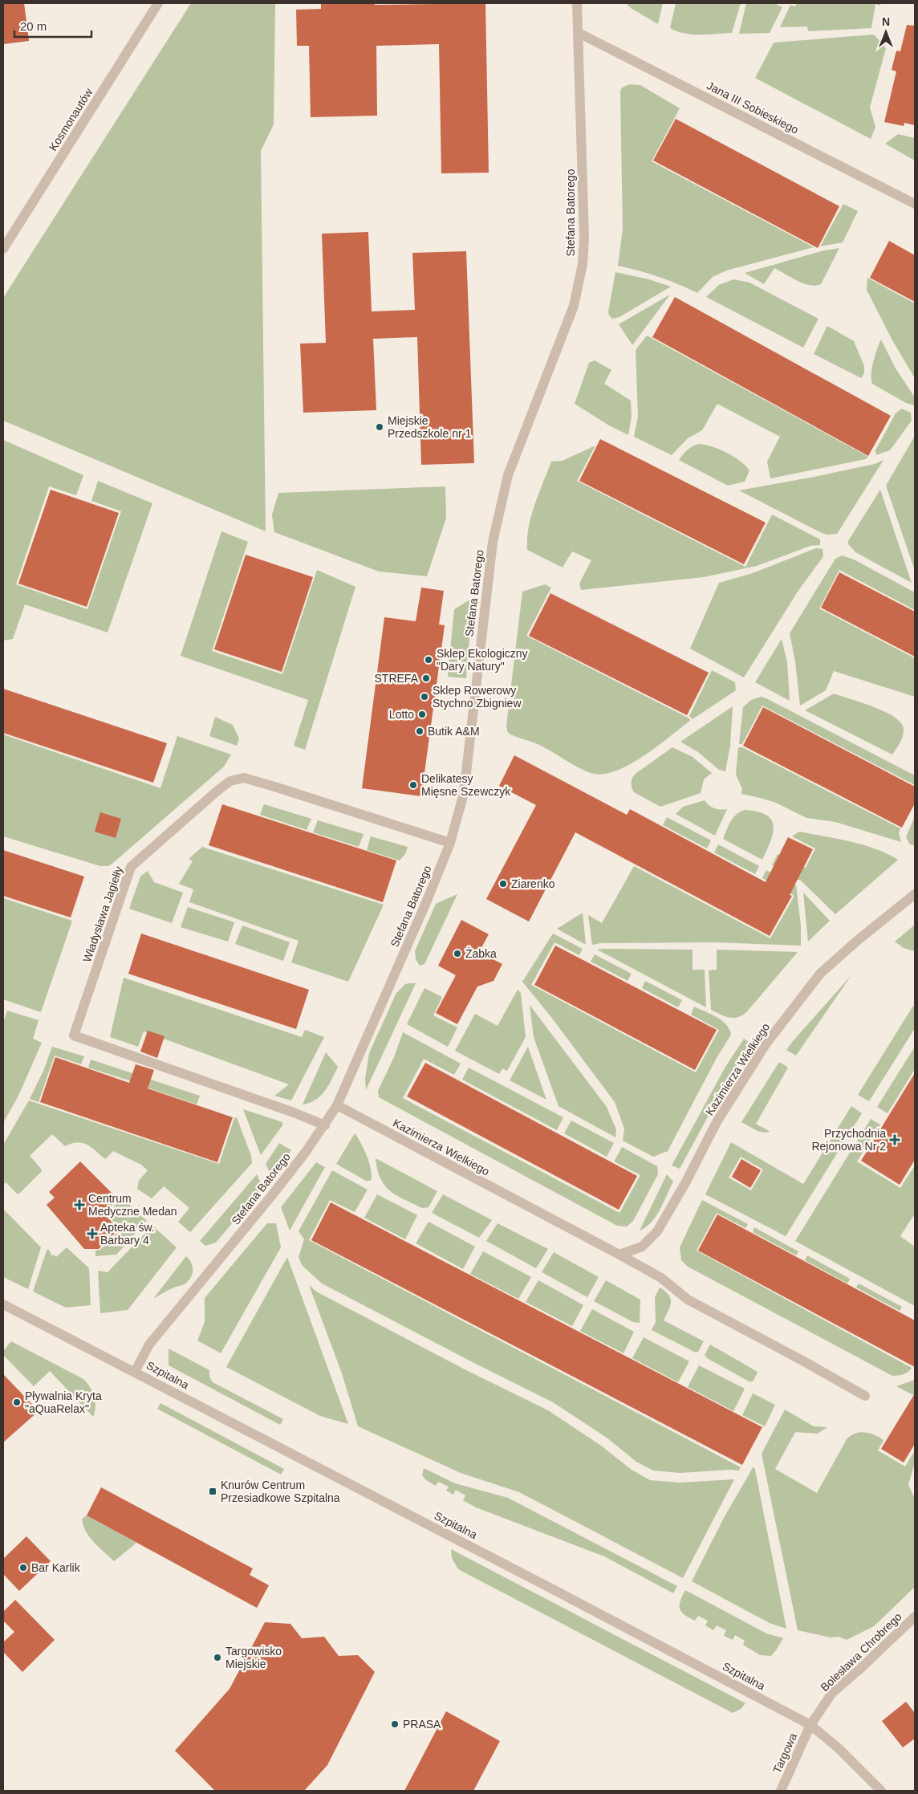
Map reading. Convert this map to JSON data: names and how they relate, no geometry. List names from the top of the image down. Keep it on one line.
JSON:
{"streets":{"street":["Jana III Sobieskiego","Kosmonautów","Stefana Batorego","Władysława Jagiełły","Kazimierza Wielkiego","Szpitalna","Bolesława Chrobrego","Targowa"]},"crossings":[["Jana III Sobieskiego","Stefana Batorego"],["Stefana Batorego","Władysława Jagiełły"],["Stefana Batorego","Kazimierza Wielkiego"],["Stefana Batorego","Szpitalna"],["Szpitalna","Bolesława Chrobrego"],["Szpitalna","Targowa"],["Bolesława Chrobrego","Targowa"]],"places":{"other":["Miejskie Przedszkole nr 1","Sklep Ekologiczny \"Dary Natury\"","STREFA","Sklep Rowerowy Stychno Zbigniew","Lotto","Butik A&M","Delikatesy Mięsne Szewczyk","Ziarenko","Żabka","Pływalnia Kryta \"aQuaRelax\"","Bar Karlik","Targowisko Miejskie","PRASA"],"health":["Przychodnia Rejonowa Nr 2","Centrum Medyczne Medan","Apteka św. Barbary 4"],"transit":["Knurów Centrum Przesiadkowe Szpitalna"]},"scale_bar":"20 m","north":"top"}
